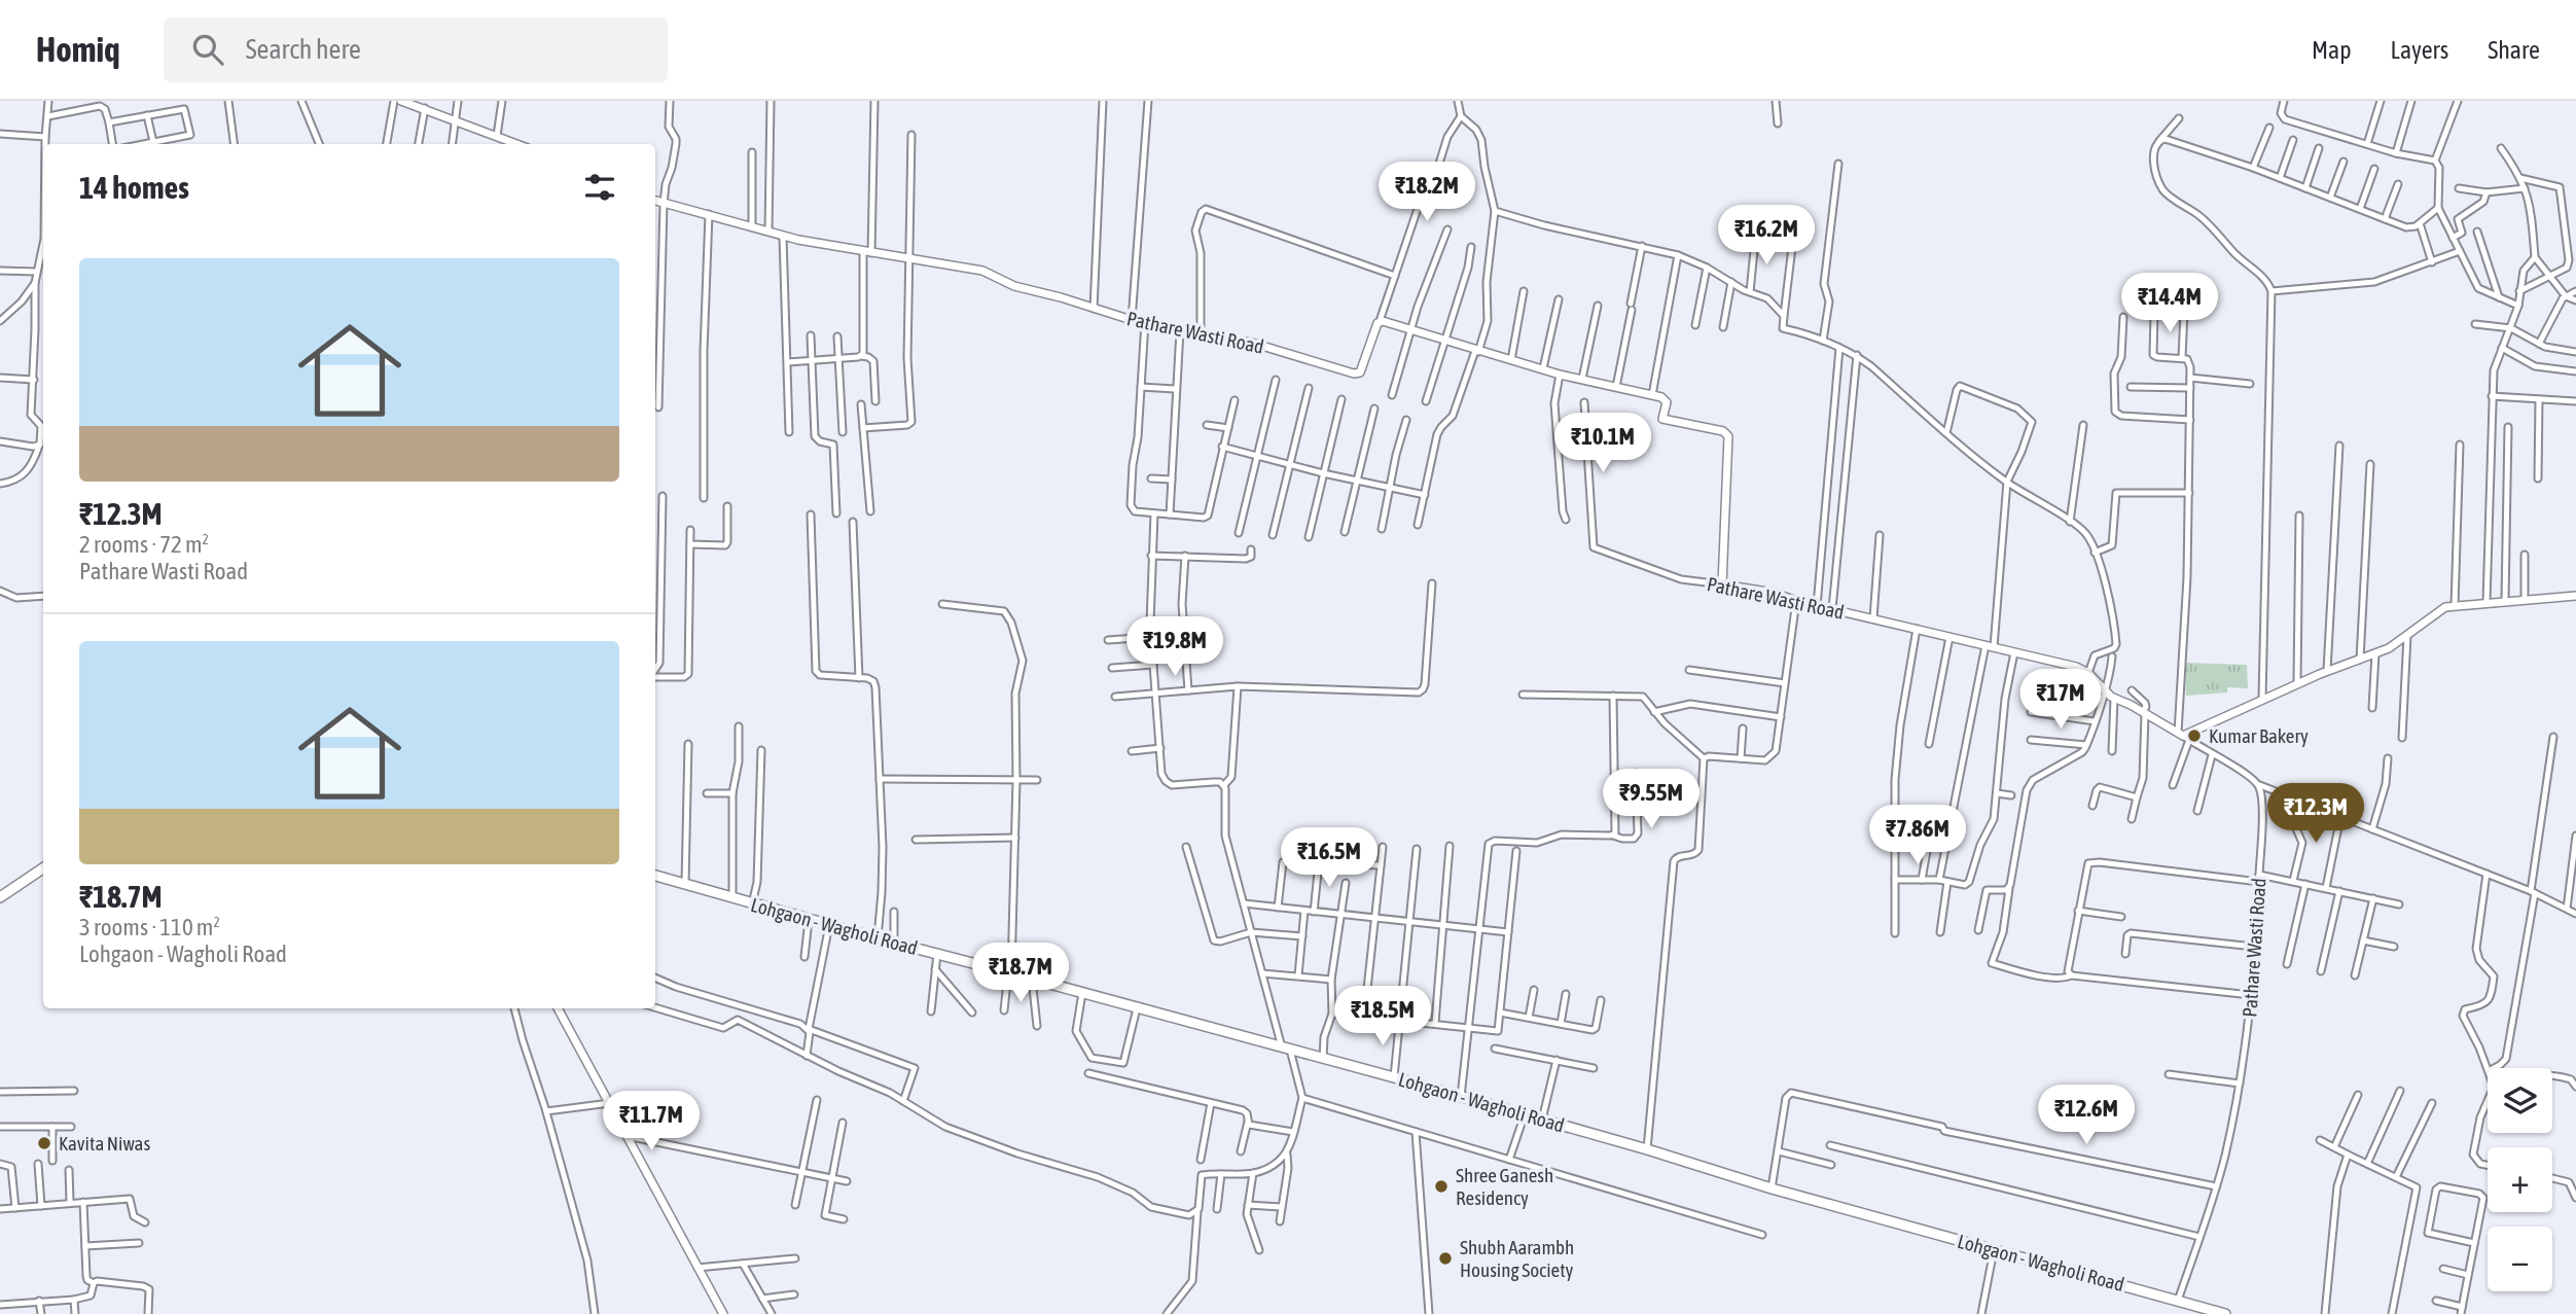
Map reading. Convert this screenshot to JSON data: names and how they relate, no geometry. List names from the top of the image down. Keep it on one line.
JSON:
{"streets":{"main road":["Lohgaon - Wagholi Road"],"street":["Pathare Wasti Road"]},"crossings":[["Pathare Wasti Road","Lohgaon - Wagholi Road"]],"places":["Kumar Bakery","Kavita Niwas","Shree Ganesh Residency","Shubh Aarambh Housing Society"],"page":{"header":"Homiq","search":"Search here","nav":["Map","Layers","Share"],"heading":"14 homes","price":["₹18.2M","₹16.2M","₹14.4M","₹10.1M","₹19.8M","₹17M","₹9.55M","₹12.3M","₹7.86M","₹16.5M","₹18.7M","₹18.5M","₹12.6M","₹11.7M"],"list":[{"name":"₹12.3M","note":"2 rooms · 72 m² · Pathare Wasti Road"},{"name":"₹18.7M","note":"3 rooms · 110 m² · Lohgaon - Wagholi Road"}],"map_buttons":["+","−"]}}
